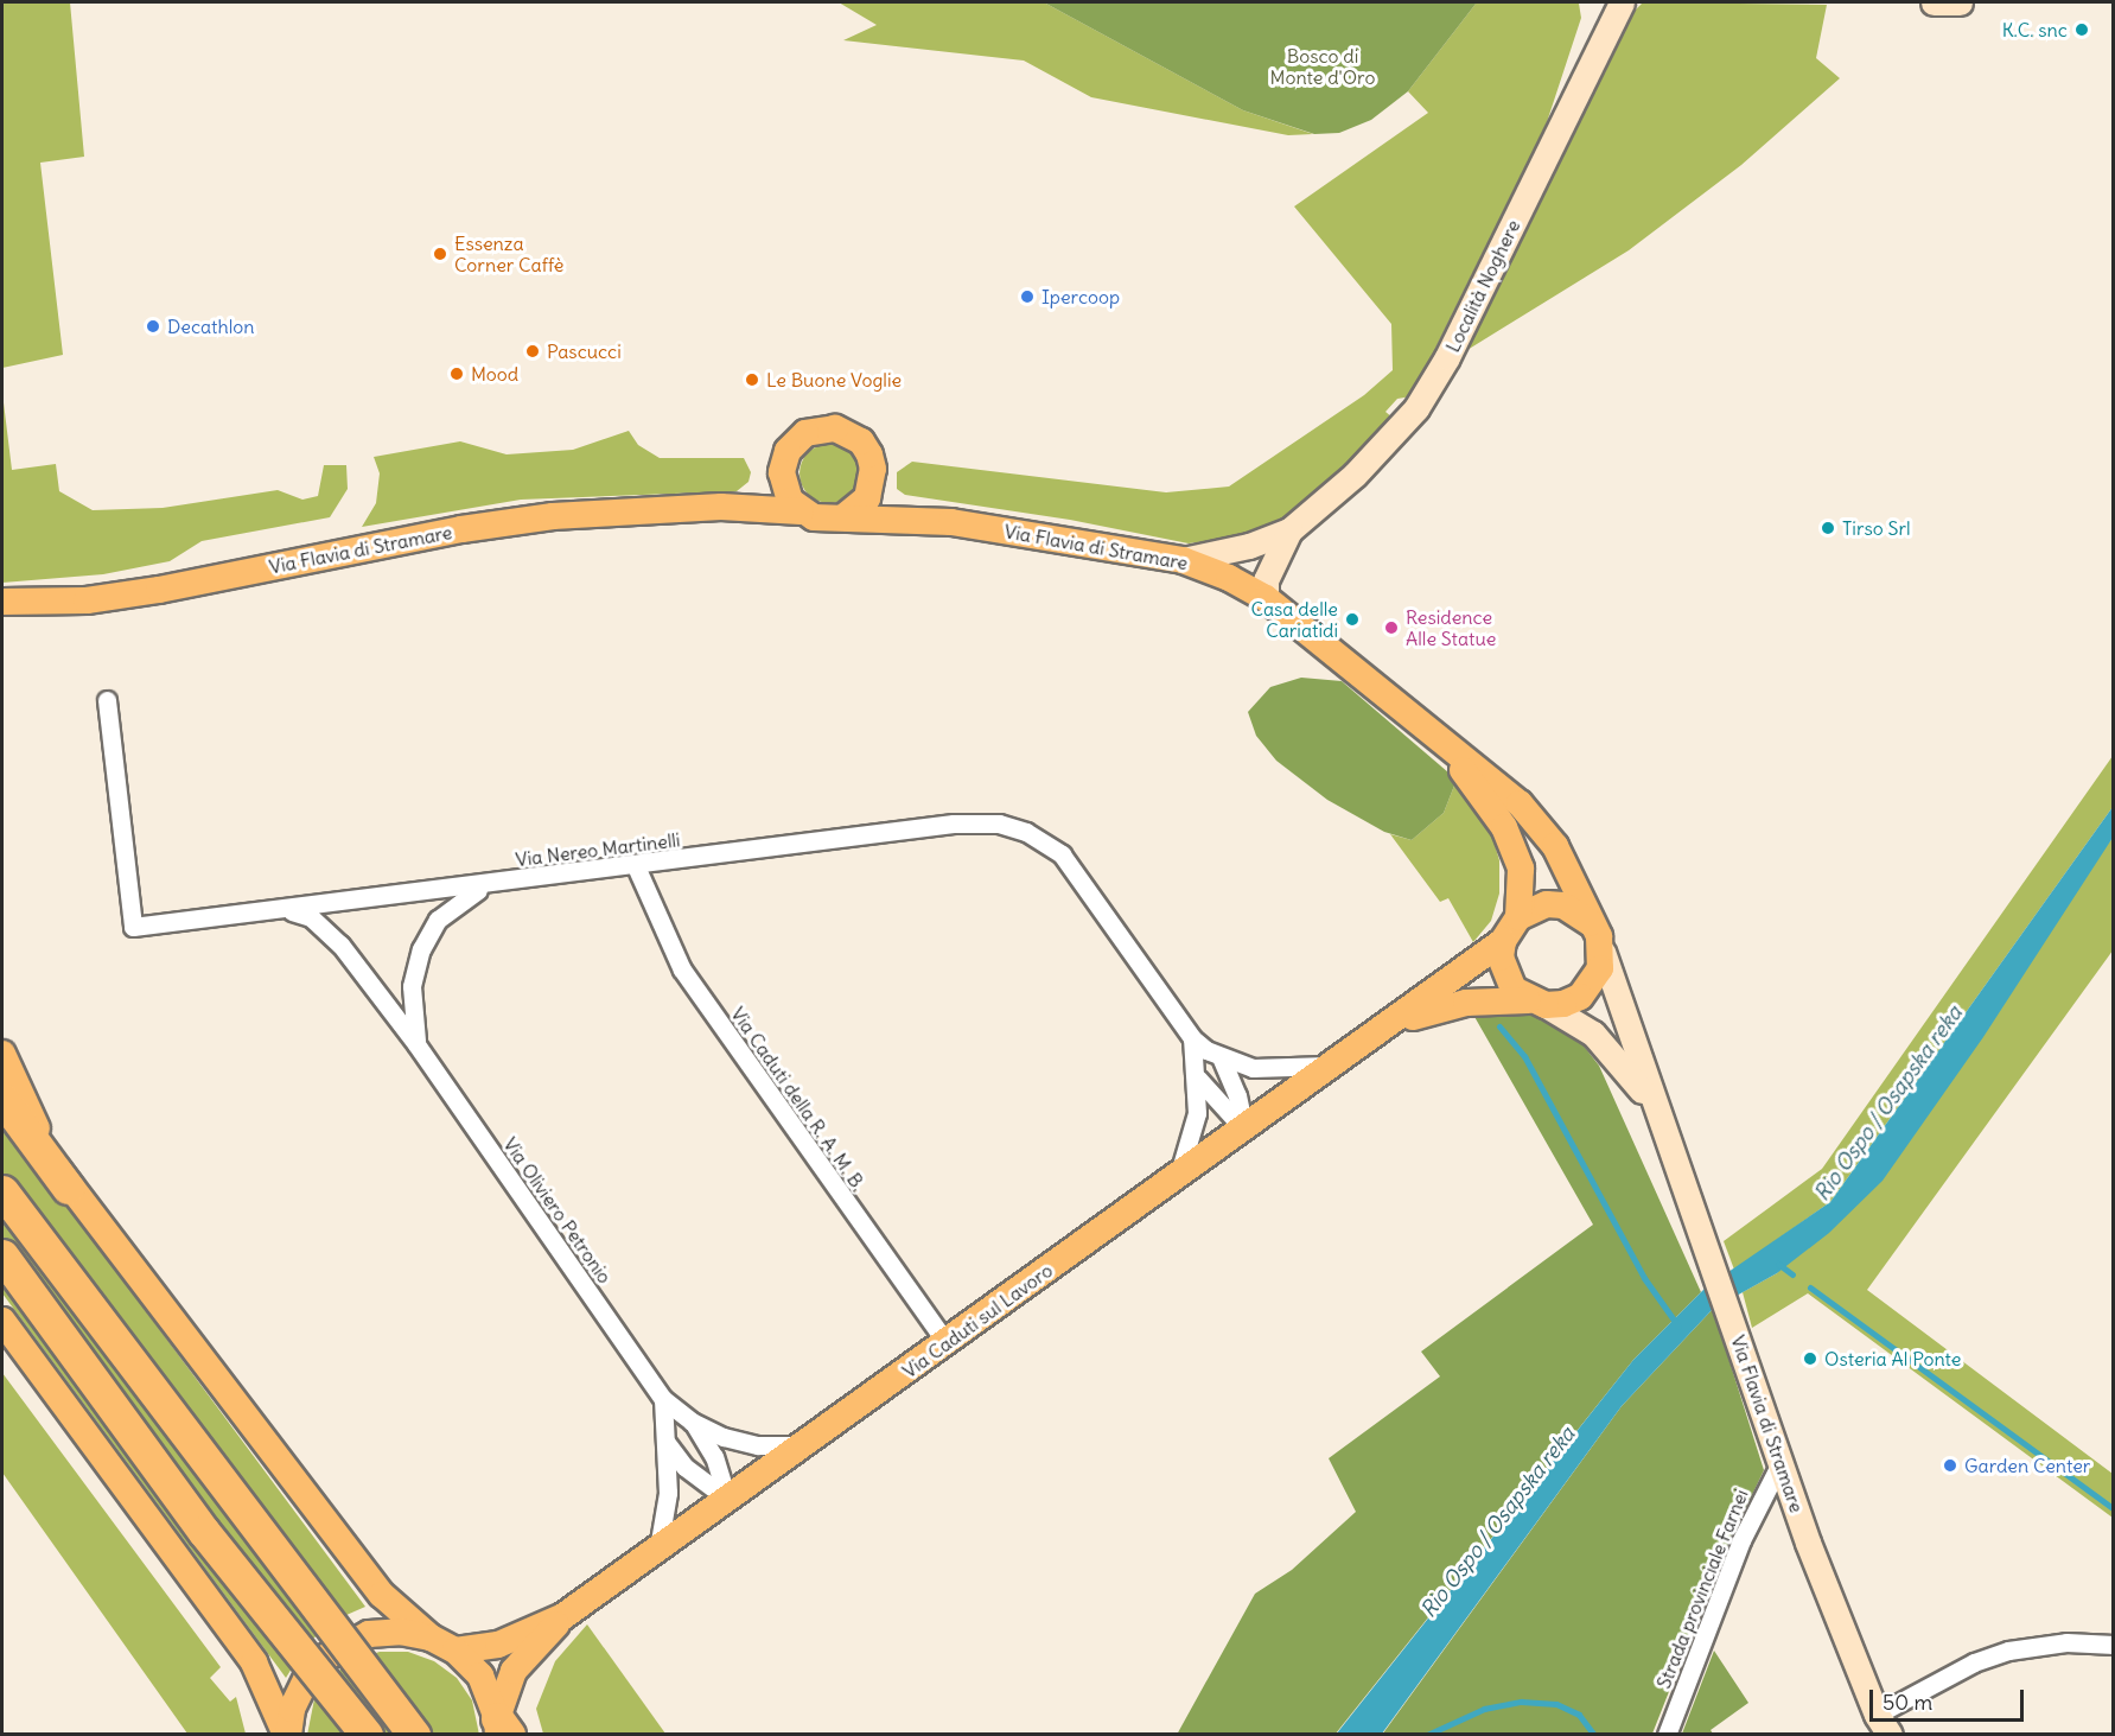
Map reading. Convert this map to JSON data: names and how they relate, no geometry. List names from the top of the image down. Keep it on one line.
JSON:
{"streets":{"main road":["Località Noghere","Via Flavia di Stramare","Via Caduti sul Lavoro"],"street":["Via Nereo Martinelli","Via Caduti della R. A. M. B.","Via Oliviero Petronio","Strada provinciale Farnei"]},"crossings":[["Località Noghere","Via Flavia di Stramare"],["Via Flavia di Stramare","Via Caduti sul Lavoro"],["Via Flavia di Stramare","Strada provinciale Farnei"],["Via Nereo Martinelli","Via Caduti della R. A. M. B."],["Via Nereo Martinelli","Via Oliviero Petronio"],["Via Nereo Martinelli","Via Caduti sul Lavoro"],["Via Caduti della R. A. M. B.","Via Caduti sul Lavoro"],["Via Oliviero Petronio","Via Caduti sul Lavoro"]],"water":["Rio Ospo / Osapska reka"],"parks":["Bosco di Monte d'Oro"],"places":["K.C. snc","Essenza Corner Caffè","Ipercoop","Decathlon","Pascucci","Mood","Le Buone Voglie","Tirso Srl","Casa delle Cariatidi","Residence Alle Statue","Osteria Al Ponte","Garden Center"],"scale_bar":"50 m"}
